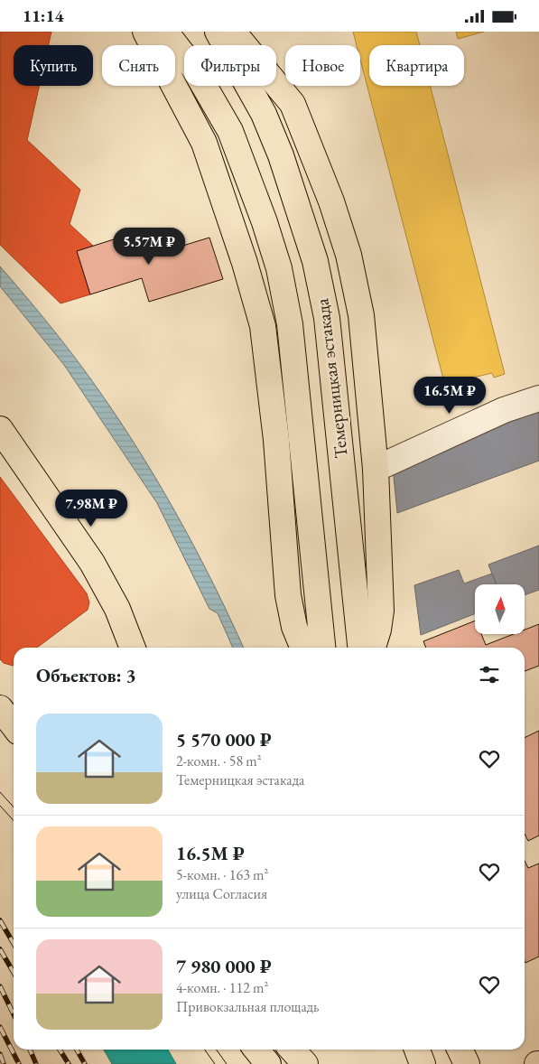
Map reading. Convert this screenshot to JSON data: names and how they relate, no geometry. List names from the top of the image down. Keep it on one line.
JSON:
{"streets":{"main road":["Темерницкая эстакада"]},"north":"top","page":{"status":"11:14","chip":["Купить","Снять","Фильтры","Новое","Квартира"],"price":["5.57M ₽","16.5M ₽","7.98M ₽"],"heading":"Объектов: 3","list":[{"name":"5 570 000 ₽","note":"2-комн. · 58 m² · Темерницкая эстакада"},{"name":"16.5M ₽","note":"5-комн. · 163 m² · улица Согласия"},{"name":"7 980 000 ₽","note":"4-комн. · 112 m² · Привокзальная площадь"}]}}
